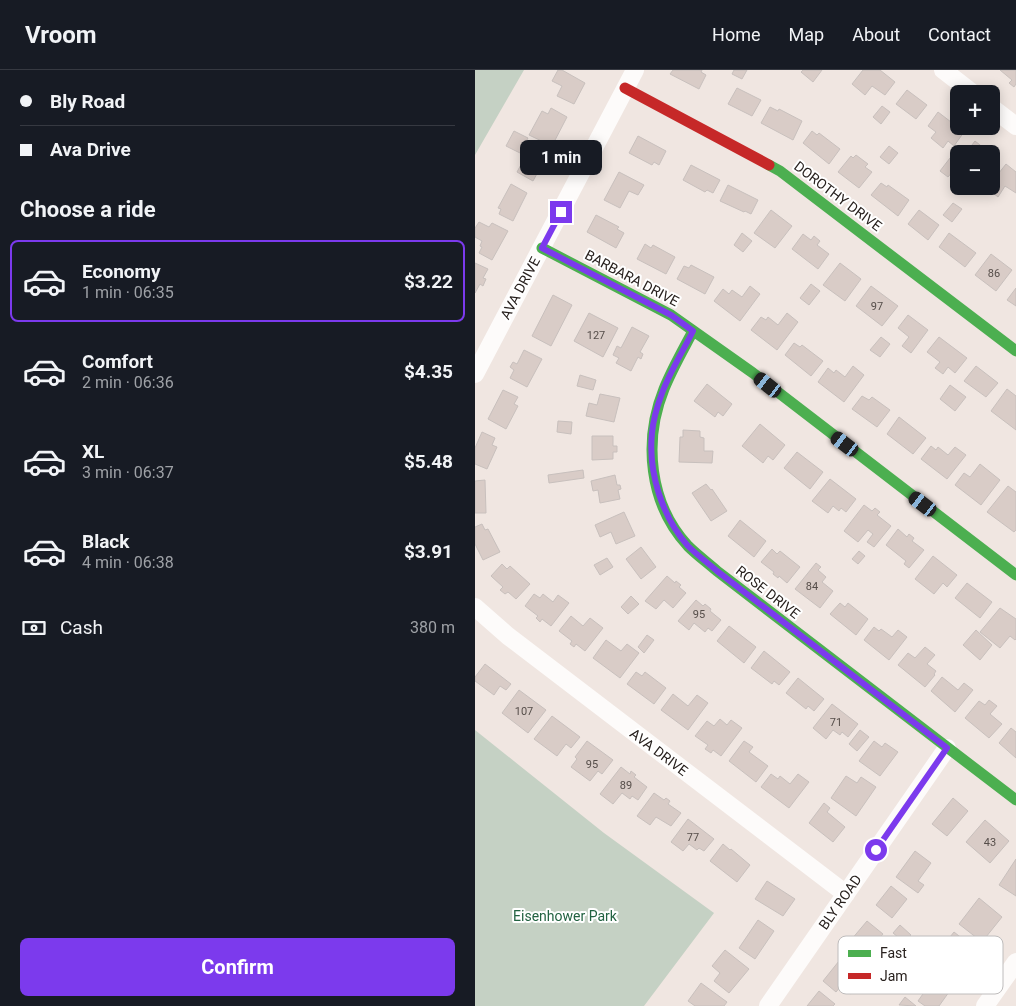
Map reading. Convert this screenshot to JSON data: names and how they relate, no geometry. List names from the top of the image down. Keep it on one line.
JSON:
{"streets":{"street":["DOROTHY DRIVE","BARBARA DRIVE","AVA DRIVE","ROSE DRIVE","BLY ROAD"]},"crossings":[["DOROTHY DRIVE","AVA DRIVE"],["BARBARA DRIVE","AVA DRIVE"],["BARBARA DRIVE","ROSE DRIVE"],["AVA DRIVE","BLY ROAD"],["ROSE DRIVE","BLY ROAD"]],"parks":["Eisenhower Park"],"house_numbers":["86","97","127","84","95","107","71","95","89","77","43"],"legend":["Fast","Jam"],"page":{"header":"Vroom","nav":["Home","Map","About","Contact"],"banner":["Bly Road","Ava Drive"],"map_buttons":["+","−"],"bubble":"1 min","heading":"Choose a ride","list":[{"name":"Economy","note":"1 min · 06:35","value":"$3.22"},{"name":"Comfort","note":"2 min · 06:36","value":"$4.35"},{"name":"XL","note":"3 min · 06:37","value":"$5.48"},{"name":"Black","note":"4 min · 06:38","value":"$3.91"}],"pay":["Cash","380 m"],"buttons":"Confirm"}}
